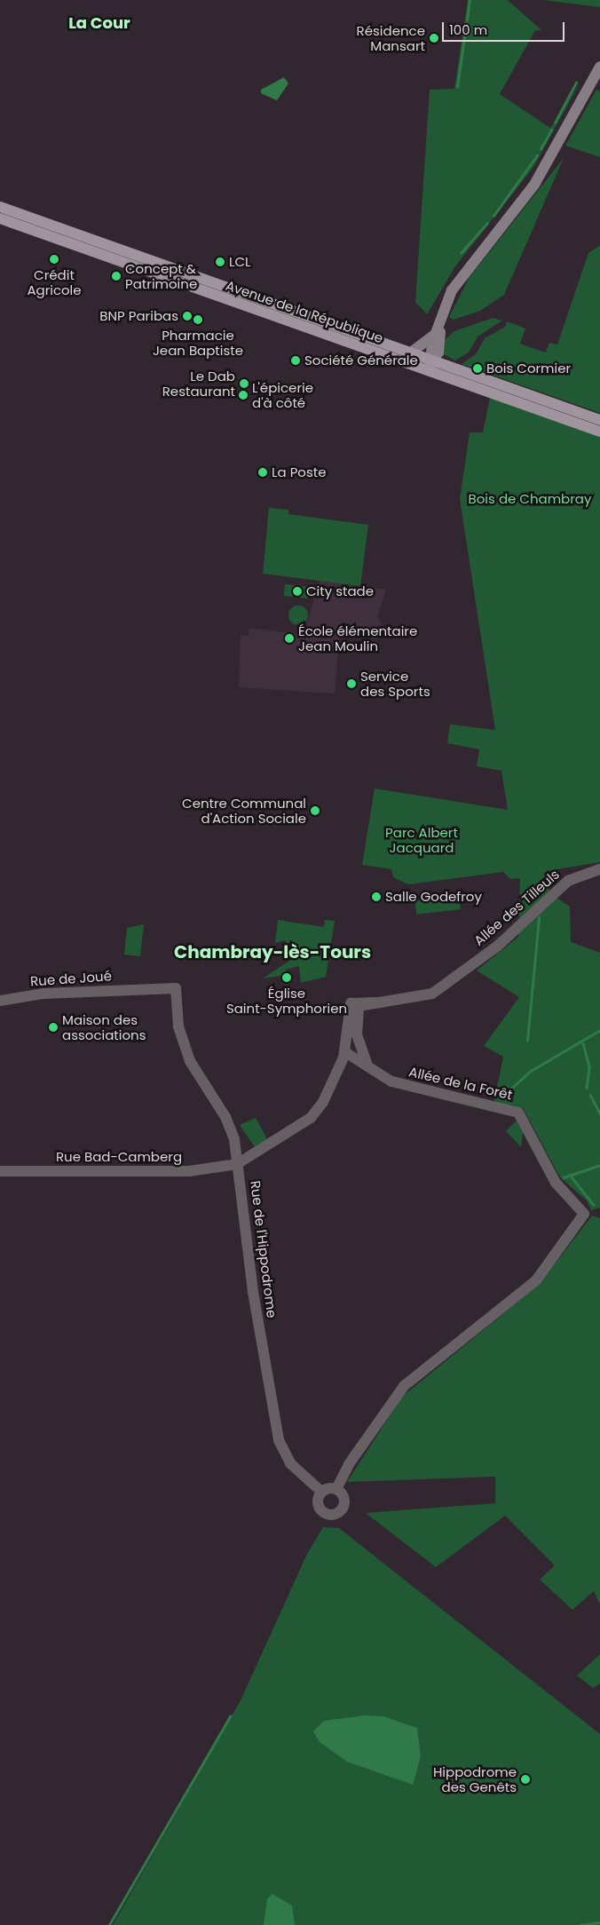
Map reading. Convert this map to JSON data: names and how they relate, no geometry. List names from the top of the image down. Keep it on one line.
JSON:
{"streets":{"main road":["Avenue de la République"],"street":["Allée des Tilleuls","Rue de Joué","Allée de la Forêt","Rue Bad-Camberg","Rue de l'Hippodrome"]},"crossings":[["Rue de Joué","Rue de l'Hippodrome"],["Allée de la Forêt","Rue de l'Hippodrome"],["Rue Bad-Camberg","Rue de l'Hippodrome"]],"districts":["La Cour","Chambray-lès-Tours"],"parks":["Bois de Chambray","Parc Albert Jacquard"],"places":["Résidence Mansart","Crédit Agricole","LCL","Concept & Patrimoine","BNP Paribas","Pharmacie Jean Baptiste","Société Générale","Bois Cormier","Le Dab Restaurant","L'épicerie d'à côté","La Poste","City stade","École élémentaire Jean Moulin","Service des Sports","Centre Communal d'Action Sociale","Salle Godefroy","Église Saint-Symphorien","Maison des associations","Hippodrome des Genêts"],"scale_bar":"100 m"}
